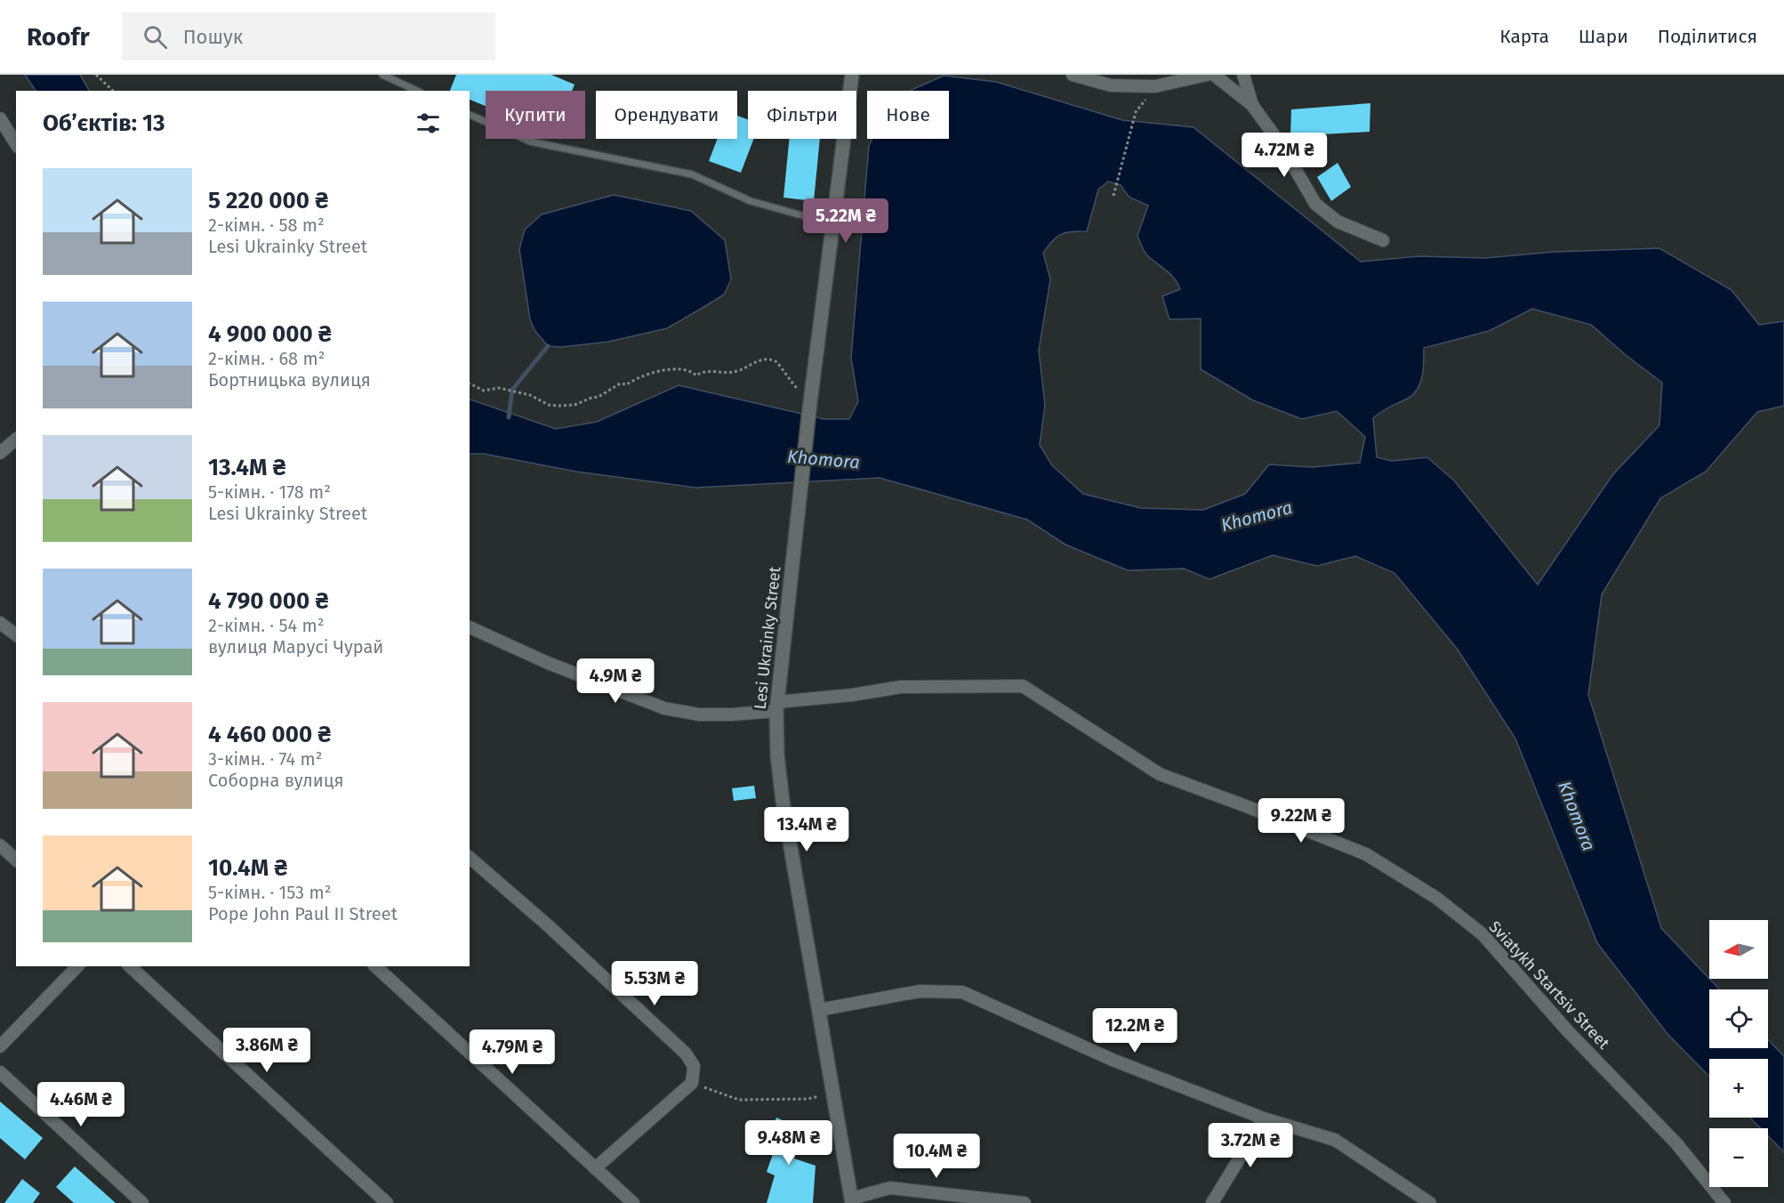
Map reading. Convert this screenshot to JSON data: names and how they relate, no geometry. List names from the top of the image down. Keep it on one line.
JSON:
{"streets":{"main road":["Lesi Ukrainky Street"],"street":["Sviatykh Startsiv Street"]},"crossings":[["Lesi Ukrainky Street","Sviatykh Startsiv Street"]],"water":["Khomora"],"north":"left","page":{"header":"Roofr","search":"Пошук","nav":["Карта","Шари","Поділитися"],"chip":["Купити","Орендувати","Фільтри","Нове"],"heading":"Об’єктів: 13","price":["4.72M ₴","5.22M ₴","4.9M ₴","9.22M ₴","13.4M ₴","5.53M ₴","12.2M ₴","3.86M ₴","4.79M ₴","4.46M ₴","9.48M ₴","3.72M ₴","10.4M ₴"],"list":[{"name":"5 220 000 ₴","note":"2-кімн. · 58 m² · Lesi Ukrainky Street"},{"name":"4 900 000 ₴","note":"2-кімн. · 68 m² · Бортницька вулиця"},{"name":"13.4M ₴","note":"5-кімн. · 178 m² · Lesi Ukrainky Street"},{"name":"4 790 000 ₴","note":"2-кімн. · 54 m² · вулиця Марусі Чурай"},{"name":"4 460 000 ₴","note":"3-кімн. · 74 m² · Соборна вулиця"},{"name":"10.4M ₴","note":"5-кімн. · 153 m² · Pope John Paul II Street"}],"map_buttons":["+","−"]}}
